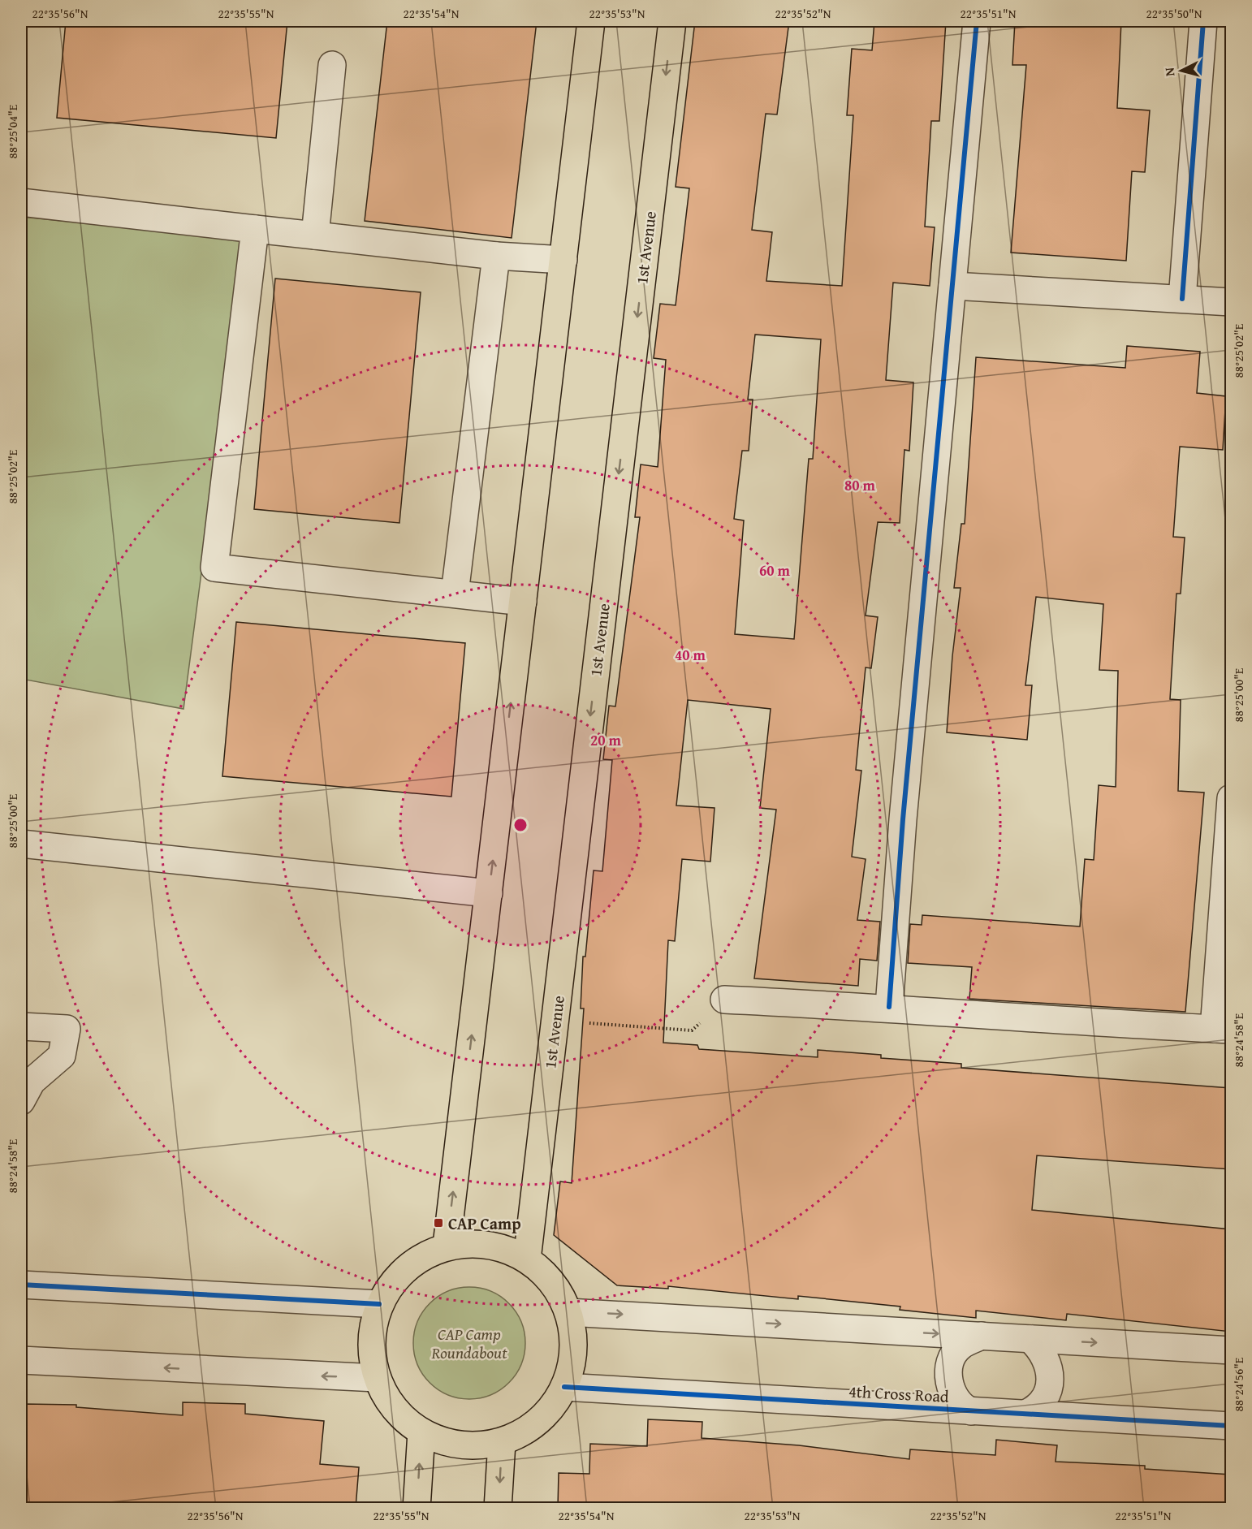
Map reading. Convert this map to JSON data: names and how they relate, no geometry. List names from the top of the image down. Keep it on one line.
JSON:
{"streets":{"main road":["1st Avenue"],"street":["4th Cross Road"]},"parks":["CAP Camp Roundabout"],"places":{"transit":["CAP Camp"]},"north":"left","coordinates":["22°35'56\"N","22°35'55\"N","22°35'54\"N","22°35'53\"N","22°35'52\"N","22°35'51\"N","22°35'50\"N","88°25'04\"E","88°25'02\"E","88°25'00\"E","88°24'58\"E","88°24'56\"E"],"rings":["80 m","60 m","40 m","20 m"]}
